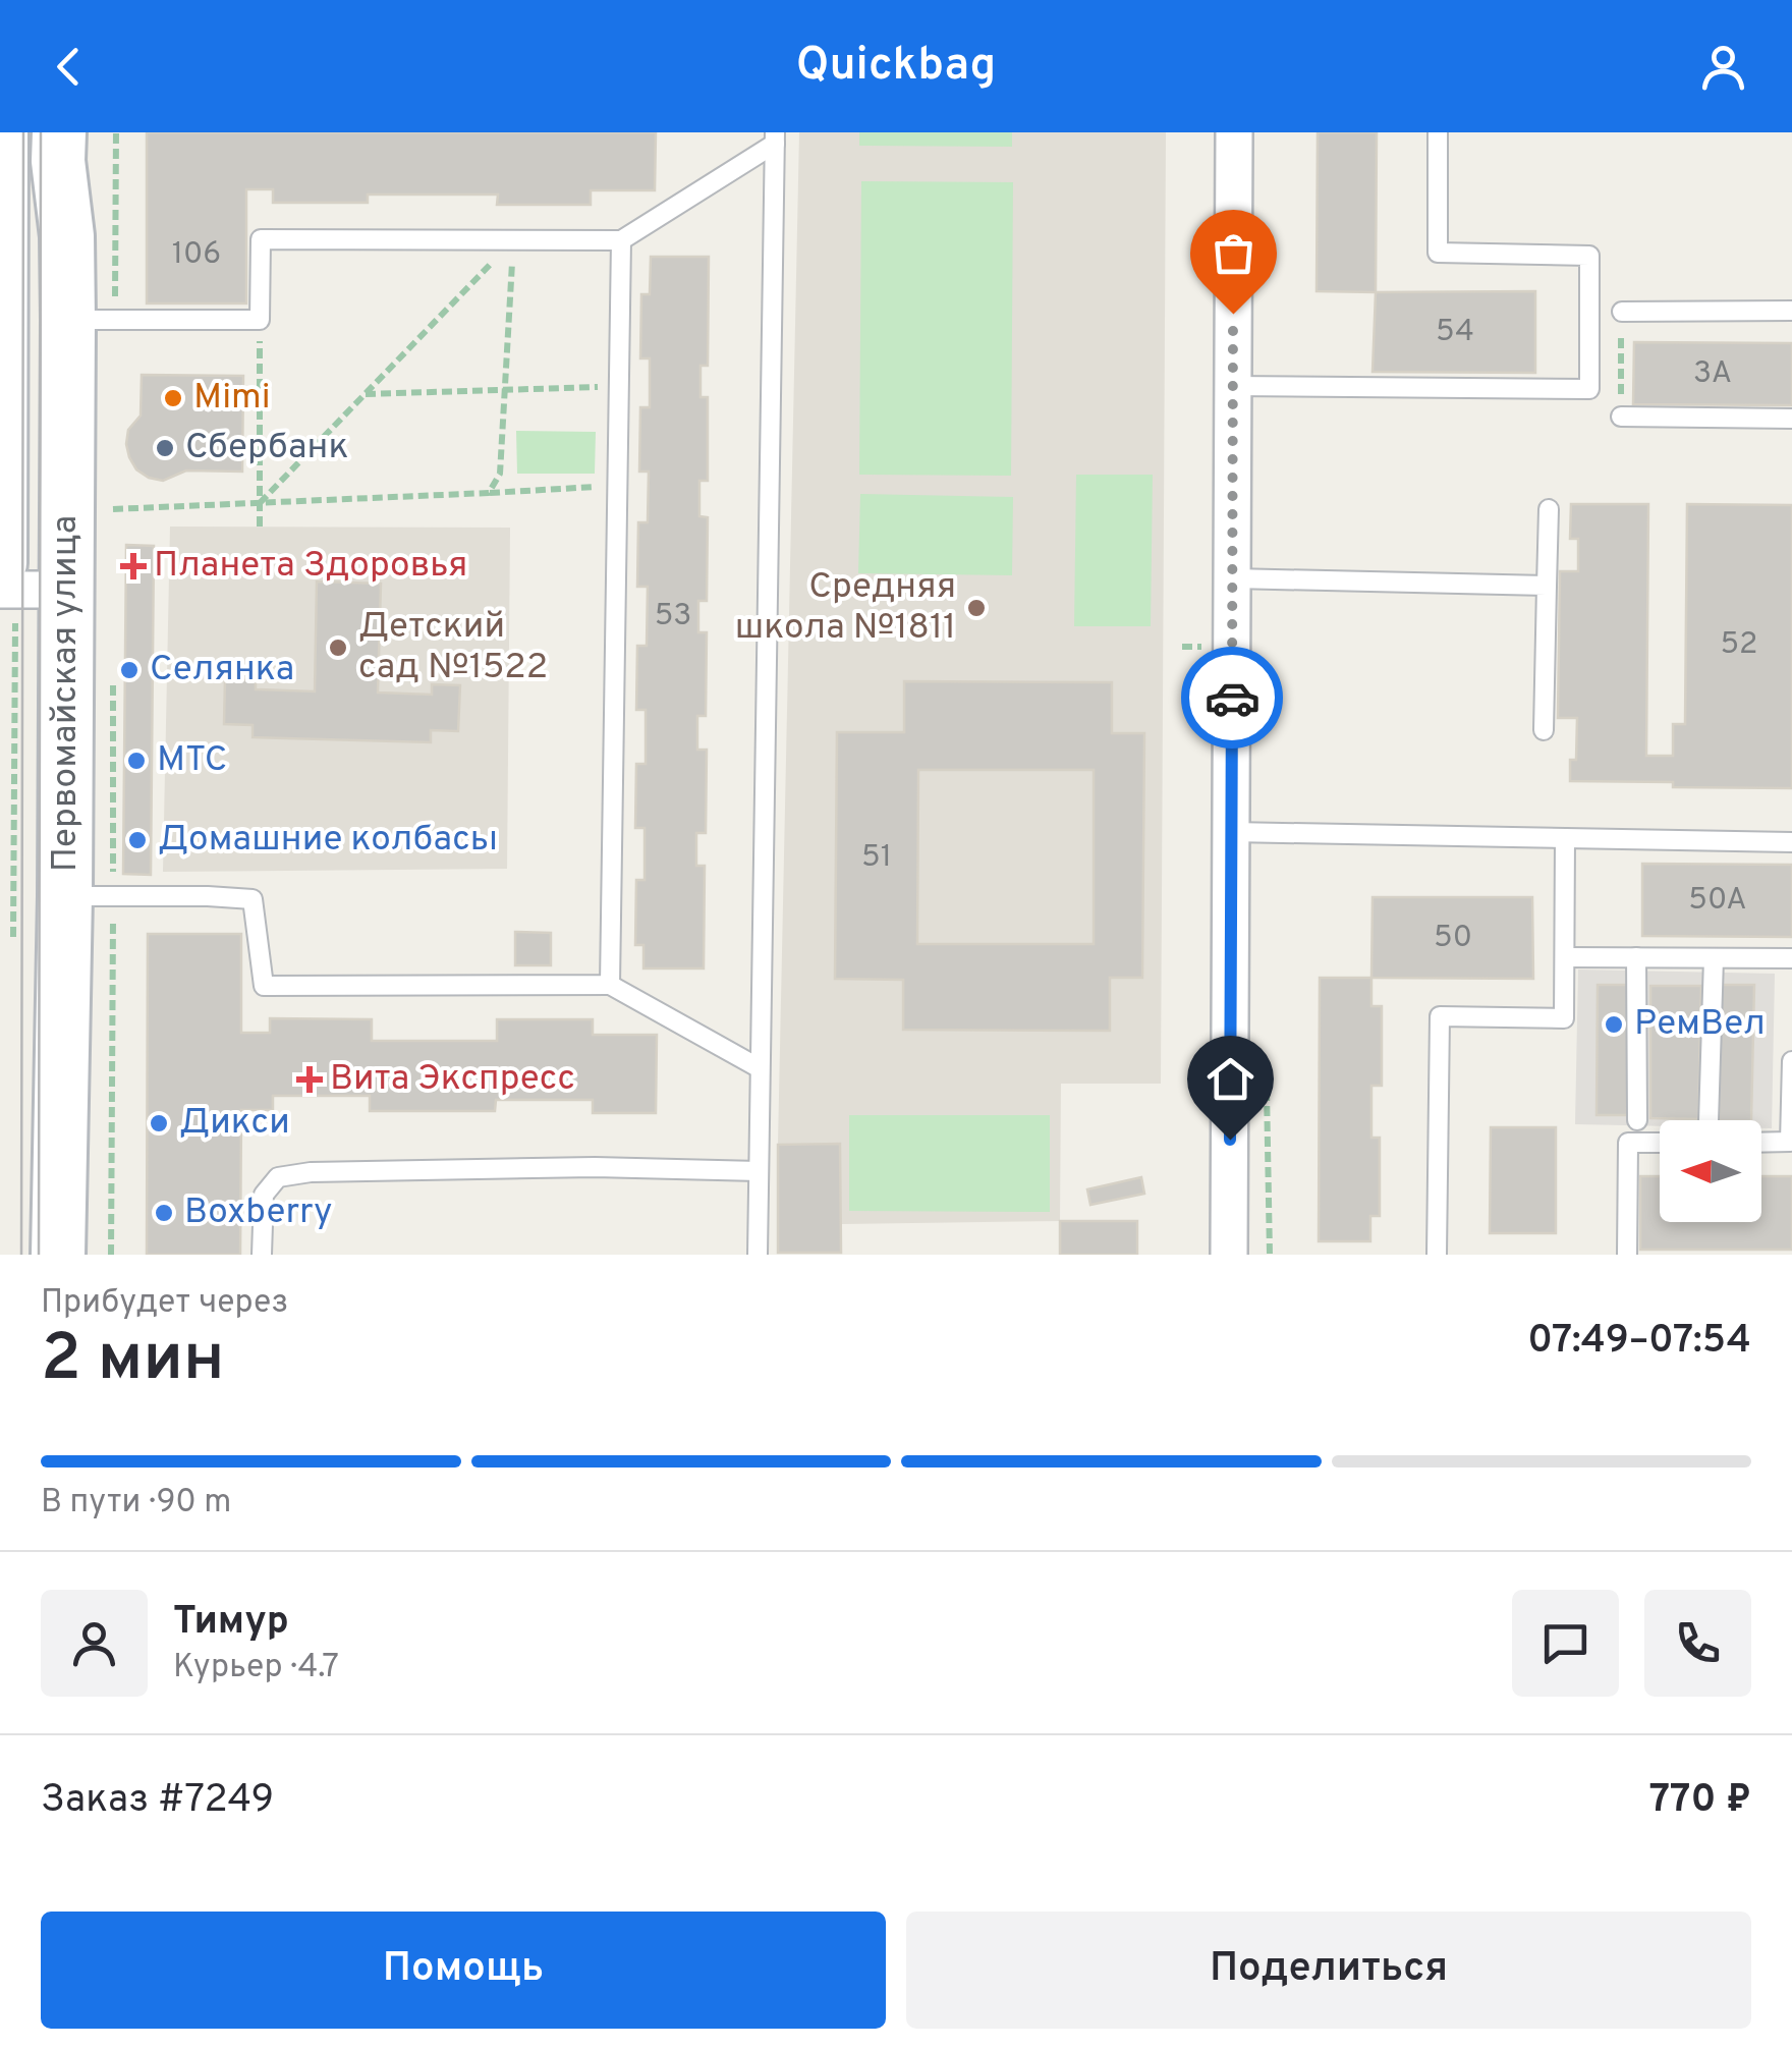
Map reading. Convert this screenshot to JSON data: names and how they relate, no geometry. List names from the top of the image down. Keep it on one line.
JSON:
{"streets":{"main road":["Первомайская улица"]},"places":{"other":["Mimi","Сбербанк","Средняя школа №1811","Детский сад №1522","Селянка","МТС","Домашние колбасы","РемВел","Дикси","Boxberry"],"health":["Планета Здоровья","Вита Экспресс"]},"house_numbers":["106","54","3А","53","52","51","50А","50"],"north":"left","page":{"header":"Quickbag","heading":["2 мин","Прибудет через","07:49–07:54"],"panel":["Тимур","Курьер · 4.7","Заказ #7249","770 ₽"],"bar":"В пути · 90 m","buttons":["Помощь","Поделиться"]}}
